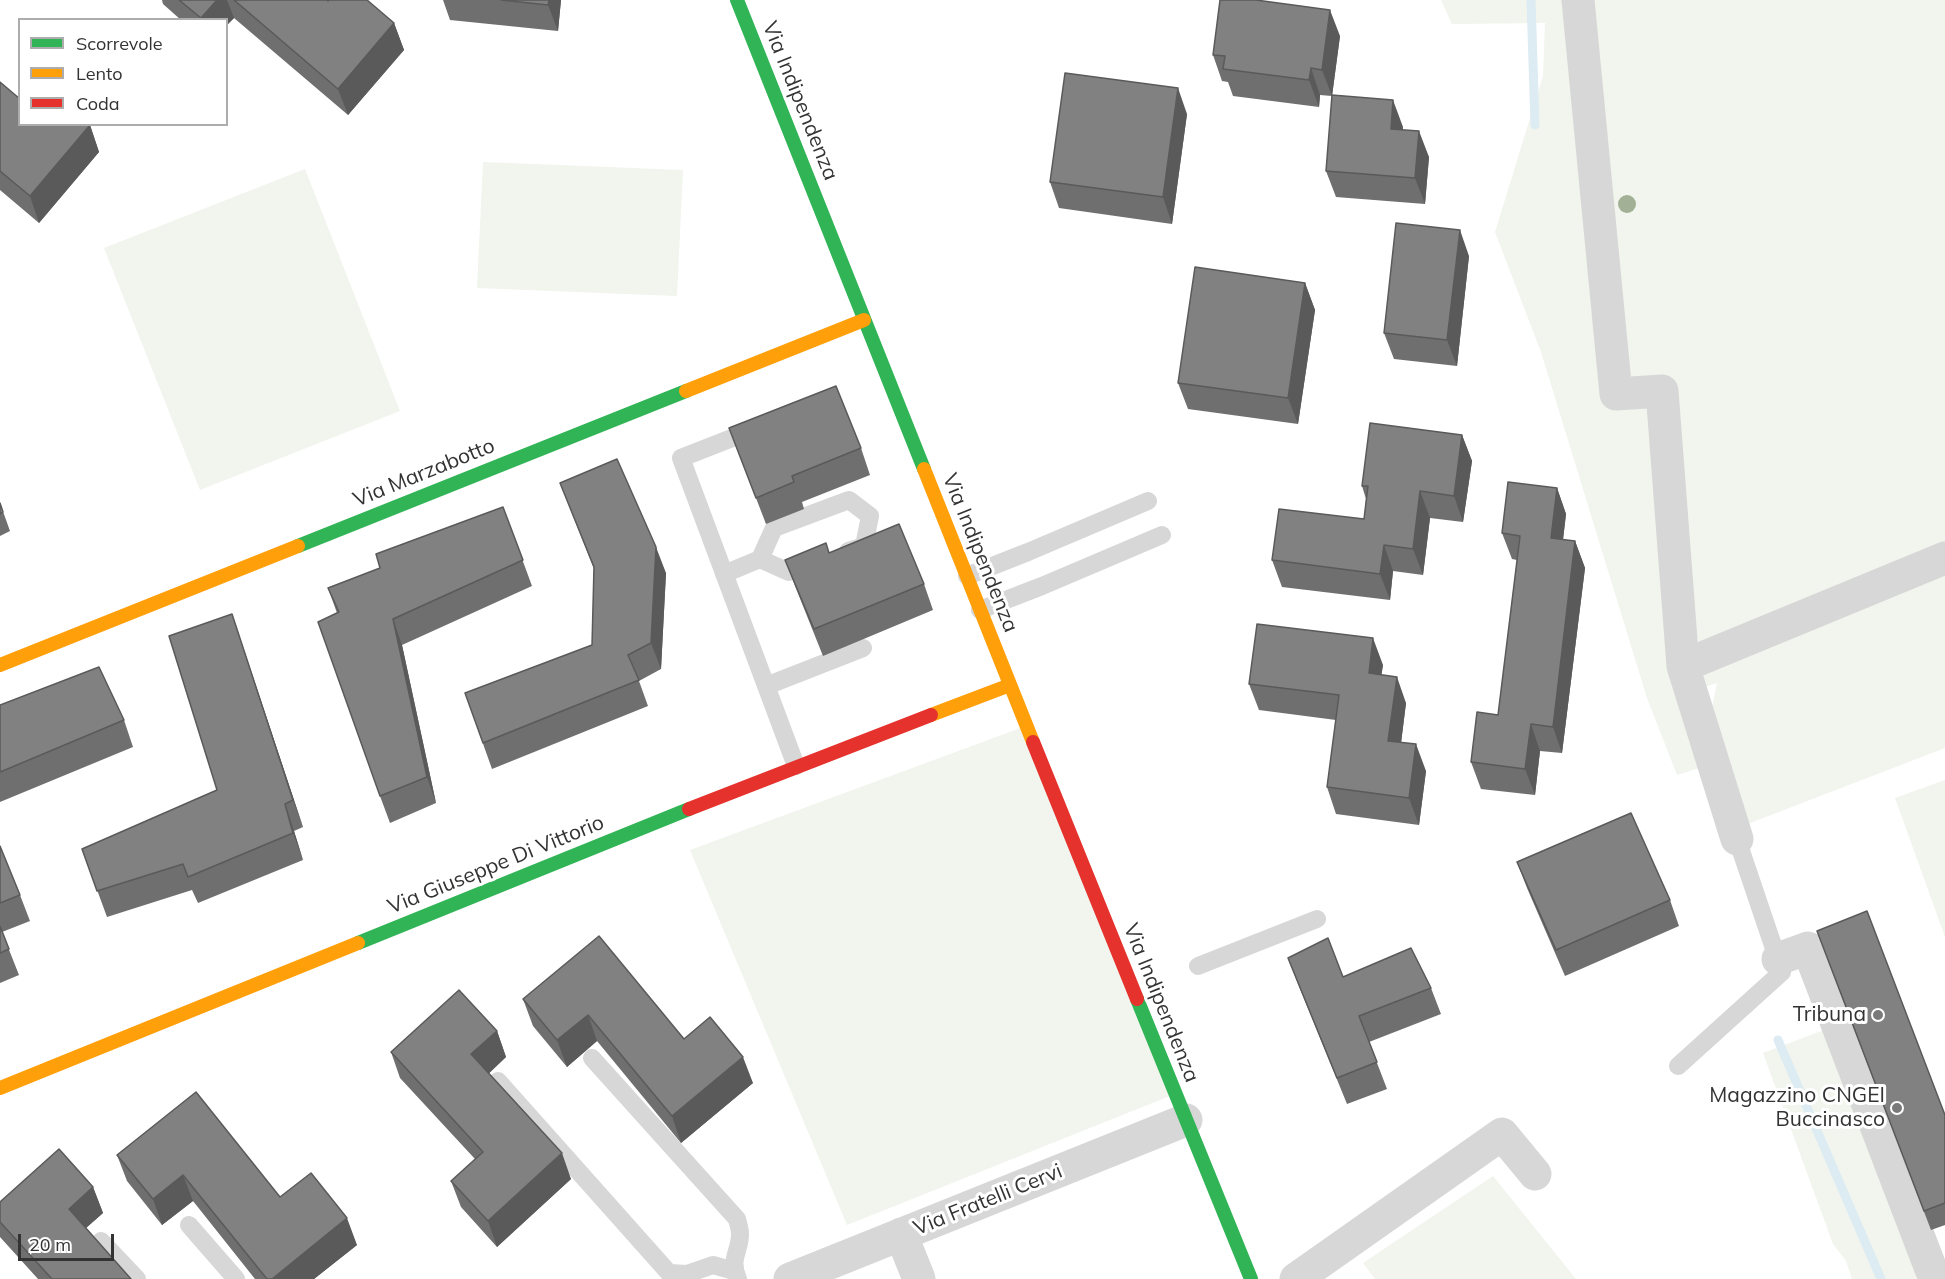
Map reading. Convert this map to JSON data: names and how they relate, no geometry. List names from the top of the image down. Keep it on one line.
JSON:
{"streets":{"street":["Via Indipendenza","Via Marzabotto","Via Giuseppe Di Vittorio","Via Fratelli Cervi"]},"crossings":[["Via Indipendenza","Via Marzabotto"],["Via Indipendenza","Via Giuseppe Di Vittorio"],["Via Indipendenza","Via Fratelli Cervi"]],"places":["Tribuna","Magazzino CNGEI Buccinasco"],"legend":["Scorrevole","Lento","Coda"],"scale_bar":"20 m"}
